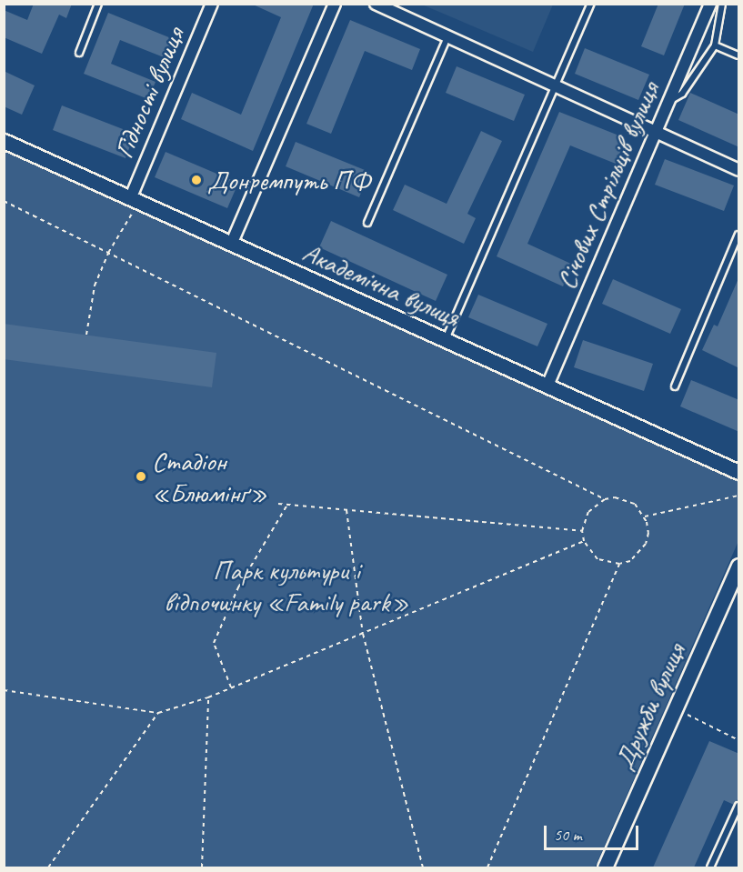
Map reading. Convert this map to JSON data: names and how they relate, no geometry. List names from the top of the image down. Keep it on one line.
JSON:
{"streets":{"street":["Гідності вулиця","Січових Стрільців вулиця","Академічна вулиця","Дружби вулиця"]},"crossings":[["Гідності вулиця","Академічна вулиця"],["Січових Стрільців вулиця","Академічна вулиця"]],"parks":["Парк культури і відпочинку «Family park»"],"places":["Донремпуть ПФ","Стадіон «Блюмінґ»"],"scale_bar":"50 m"}
